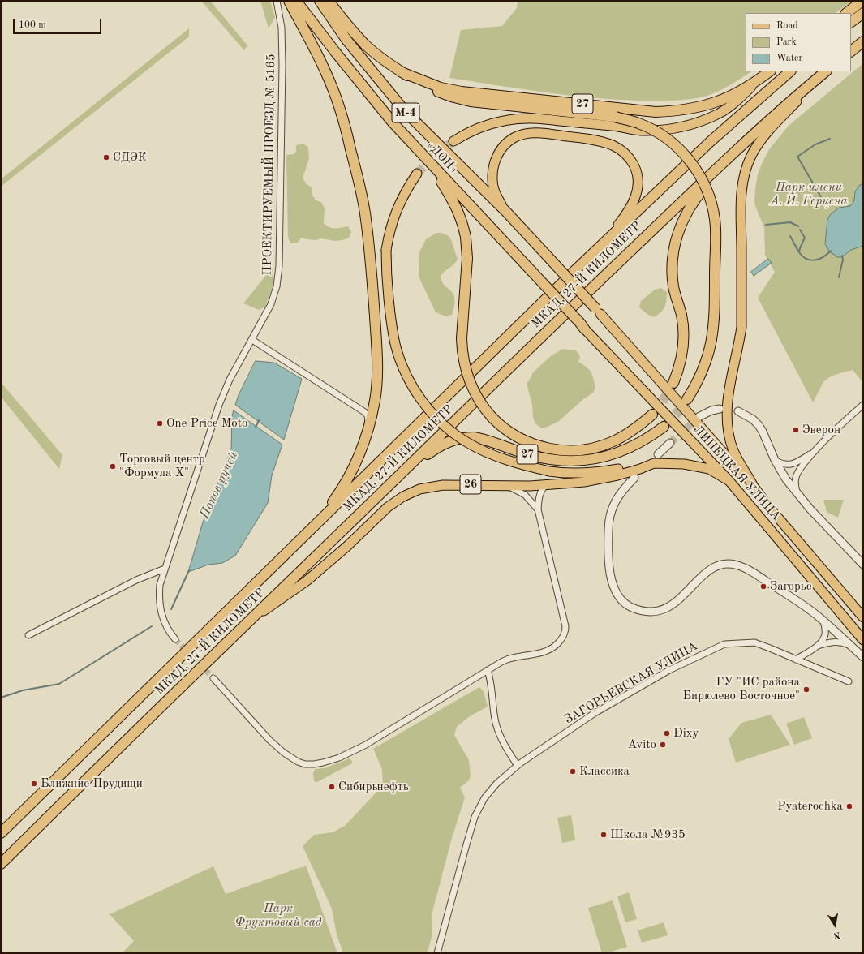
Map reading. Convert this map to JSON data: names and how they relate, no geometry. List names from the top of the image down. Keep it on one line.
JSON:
{"streets":{"highway":["27","М-4","«ДОН»","МКАД, 27-Й КИЛОМЕТР"],"main road":["ЛИПЕЦКАЯ УЛИЦА","26"],"street":["ПРОЕКТИРУЕМЫЙ ПРОЕЗД № 5165","ЗАГОРЬЕВСКАЯ УЛИЦА"]},"crossings":[["27","МКАД, 27-Й КИЛОМЕТР"],["«ДОН»","ЛИПЕЦКАЯ УЛИЦА"],["МКАД, 27-Й КИЛОМЕТР","26"],["ЛИПЕЦКАЯ УЛИЦА","26"]],"water":["Попов ручей"],"parks":["Парк имени А. И. Герцена","Парк Фруктовый сад"],"places":["СДЭК","One Price Moto","Эверон","Торговый центр \"Формула X\"","Загорье","ГУ \"ИС района Бирюлево Восточное\"","Dixy","Avito","Классика","Ближние Прудищи","Сибирьнефть","Pyaterochka","Школа №935"],"legend":["Road","Park","Water"],"scale_bar":"100 m","north":"bottom"}
